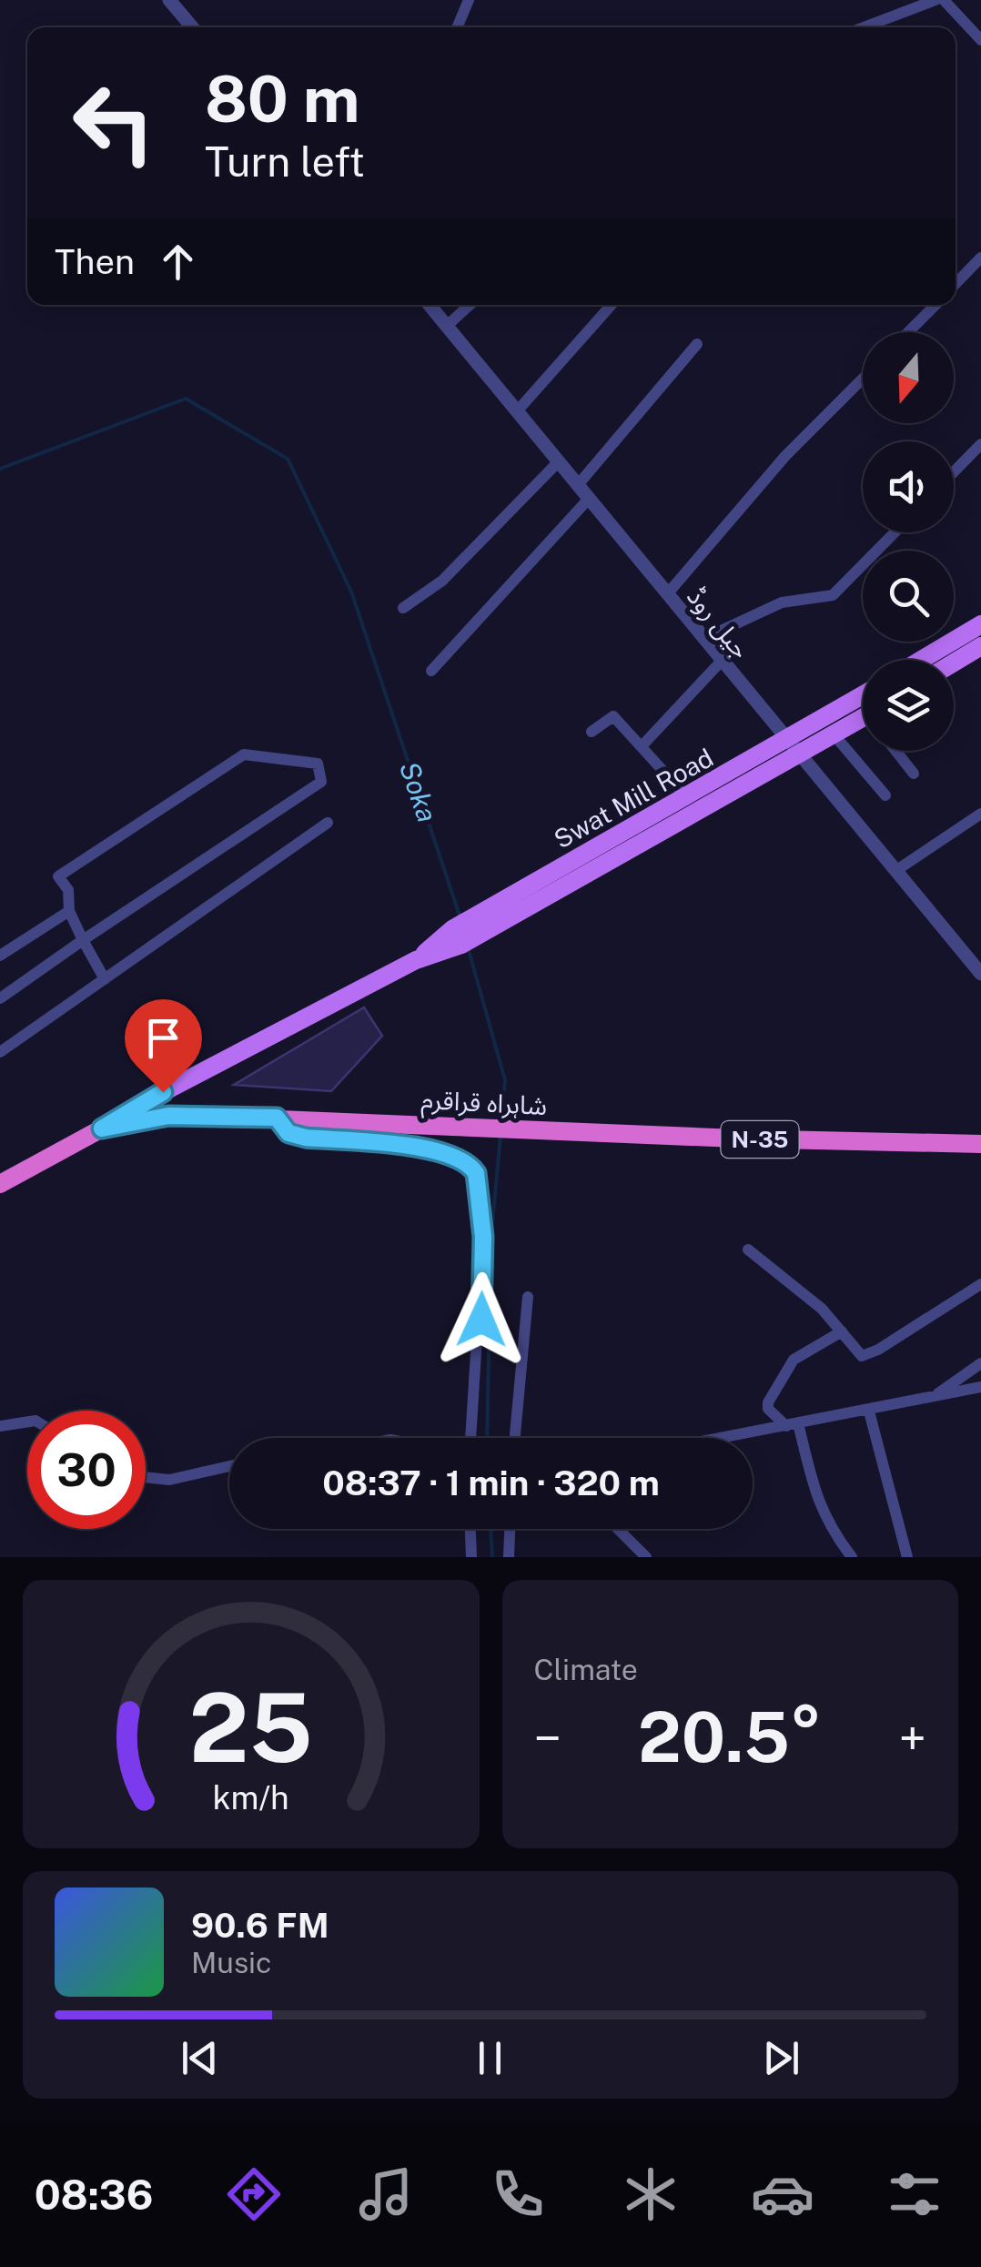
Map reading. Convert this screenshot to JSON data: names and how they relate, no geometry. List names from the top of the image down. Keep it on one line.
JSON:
{"streets":{"highway":["شاہراہ قراقرم","N-35"],"main road":["Swat Mill Road"],"street":["جیل روڈ"]},"crossings":[["جیل روڈ","Swat Mill Road"],["Swat Mill Road","شاہراہ قراقرم"]],"water":["Soka"],"north":"bottom","page":{"turn":["80 m","Turn left"],"then":"Then","limit":"30","trip":"08:37 · 1 min · 320 m","tile":"Climate","heat":["−","20.5°","+"],"song":["90.6 FM","Music"],"tabs":"08:36","gauge":["25","km/h"]}}
